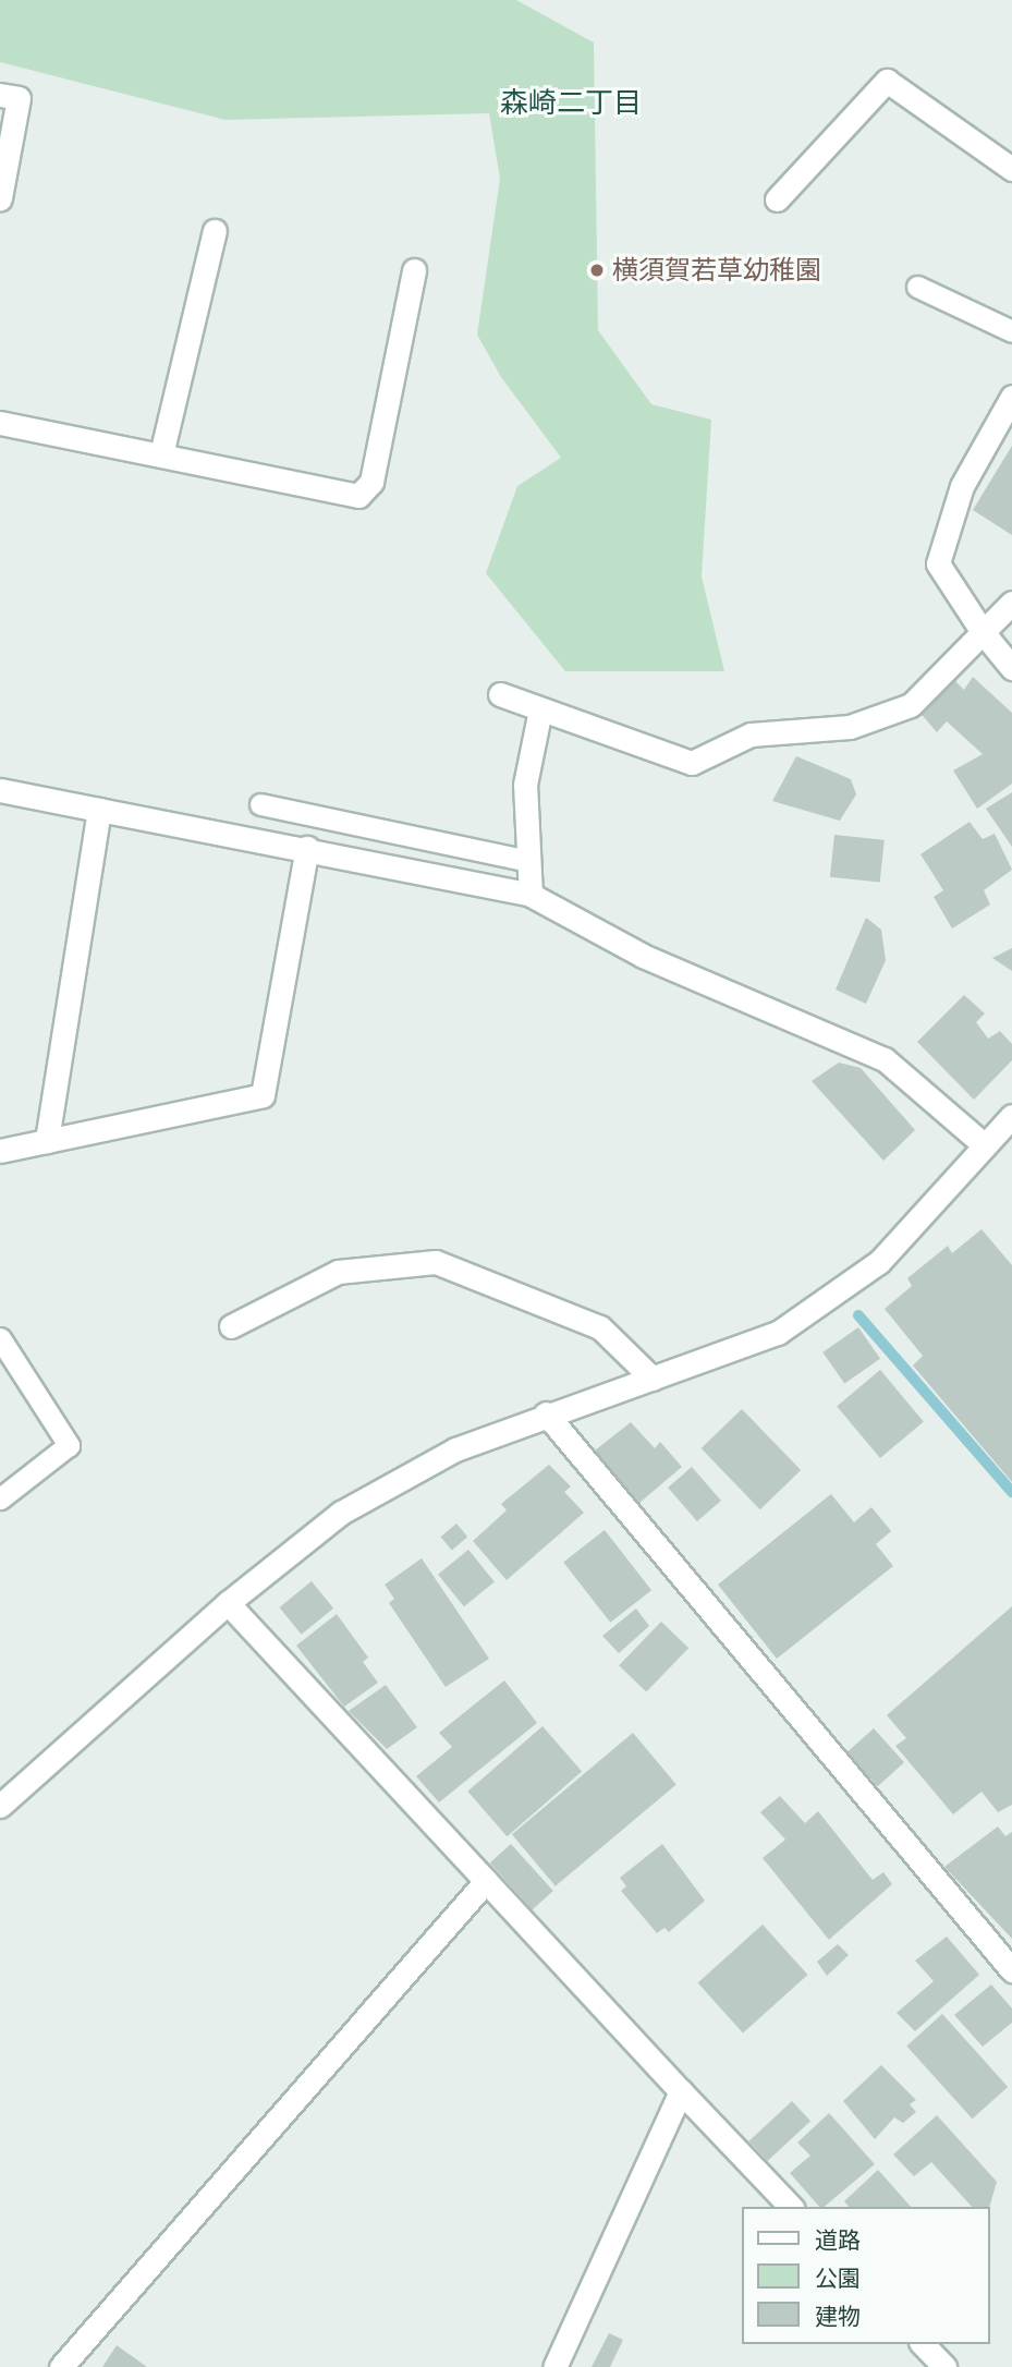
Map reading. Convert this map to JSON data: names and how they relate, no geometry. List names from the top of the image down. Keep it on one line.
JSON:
{"districts":["森崎二丁目"],"places":["横須賀若草幼稚園"],"legend":["道路","公園","建物"]}
